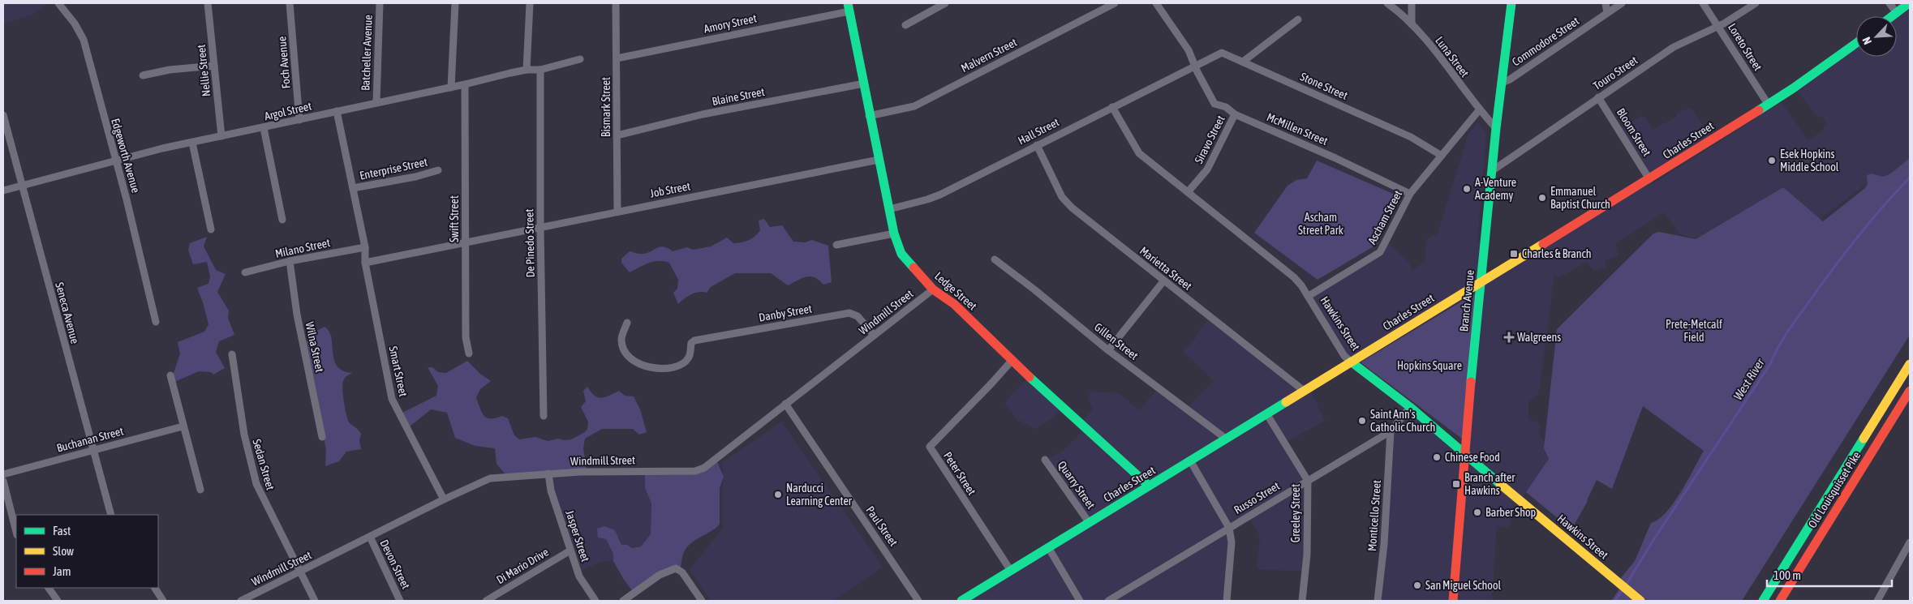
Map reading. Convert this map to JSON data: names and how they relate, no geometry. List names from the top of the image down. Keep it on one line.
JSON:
{"streets":{"main road":["Charles Street","Ledge Street","Branch Avenue","Hawkins Street","Old Louisquisset Pike"],"street":["Amory Street","Commodore Street","Loreto Street","Batcheller Avenue","Malvern Street","Luna Street","Foch Avenue","Nellie Street","Touro Street","Stone Street","Blaine Street","Bismark Street","Argol Street","McMillen Street","Hall Street","Bloom Street","Siravo Street","Edgeworth Avenue","Enterprise Street","Job Street","Ascham Street","Swift Street","De Pinedo Street","Milano Street","Marietta Street","Windmill Street","Seneca Avenue","Danby Street","Gillen Street","Wilna Street","Smart Street","Buchanan Street","Sedan Street","Peter Street","Quarry Street","Russo Street","Greeley Street","Monticello Street","Paul Street","Jasper Street","Devon Street","Di Mario Drive"]},"crossings":[["Amory Street","Bismark Street"],["Amory Street","Ledge Street"],["Commodore Street","Branch Avenue"],["Loreto Street","Touro Street"],["Loreto Street","Charles Street"],["Batcheller Avenue","Argol Street"],["Malvern Street","Ledge Street"],["Luna Street","Ascham Street"],["Luna Street","Branch Avenue"],["Foch Avenue","Argol Street"],["Nellie Street","Argol Street"],["Touro Street","Bloom Street"],["Touro Street","Branch Avenue"],["Stone Street","McMillen Street"],["Stone Street","Hall Street"],["Stone Street","Ascham Street"],["Blaine Street","Bismark Street"],["Blaine Street","Ledge Street"],["Bismark Street","Job Street"],["Argol Street","Edgeworth Avenue"],["Argol Street","Swift Street"],["Argol Street","De Pinedo Street"],["Argol Street","Seneca Avenue"],["McMillen Street","Hall Street"],["McMillen Street","Siravo Street"],["McMillen Street","Ascham Street"],["Hall Street","Marietta Street"],["Hall Street","Ledge Street"],["Hall Street","Hawkins Street"],["Bloom Street","Charles Street"],["Siravo Street","Hawkins Street"],["Charles Street","Marietta Street"],["Charles Street","Ledge Street"],["Charles Street","Branch Avenue"],["Charles Street","Hawkins Street"],["Charles Street","Gillen Street"],["Charles Street","Peter Street"],["Charles Street","Quarry Street"],["Charles Street","Greeley Street"],["Job Street","Swift Street"],["Job Street","De Pinedo Street"],["Job Street","Ledge Street"],["Ascham Street","Hawkins Street"],["Milano Street","Wilna Street"],["Milano Street","Smart Street"],["Ledge Street","Windmill Street"],["Ledge Street","Peter Street"],["Branch Avenue","Hawkins Street"],["Windmill Street","Danby Street"],["Windmill Street","Smart Street"],["Windmill Street","Sedan Street"],["Windmill Street","Paul Street"],["Windmill Street","Jasper Street"],["Windmill Street","Devon Street"],["Seneca Avenue","Buchanan Street"],["Hawkins Street","Russo Street"],["Russo Street","Greeley Street"],["Russo Street","Monticello Street"],["Jasper Street","Di Mario Drive"]],"water":["West River"],"parks":["Ascham Street Park","Prete-Metcalf Field","Hopkins Square"],"places":{"other":["Esek Hopkins Middle School","A-Venture Academy","Emmanuel Baptist Church","Saint Ann's Catholic Church","Chinese Food","Narducci Learning Center","Barber Shop","San Miguel School"],"transit":["Charles & Branch","Branch after Hawkins"],"health":["Walgreens"]},"legend":["Fast","Slow","Jam"],"scale_bar":"100 m","north":"bottom left"}
